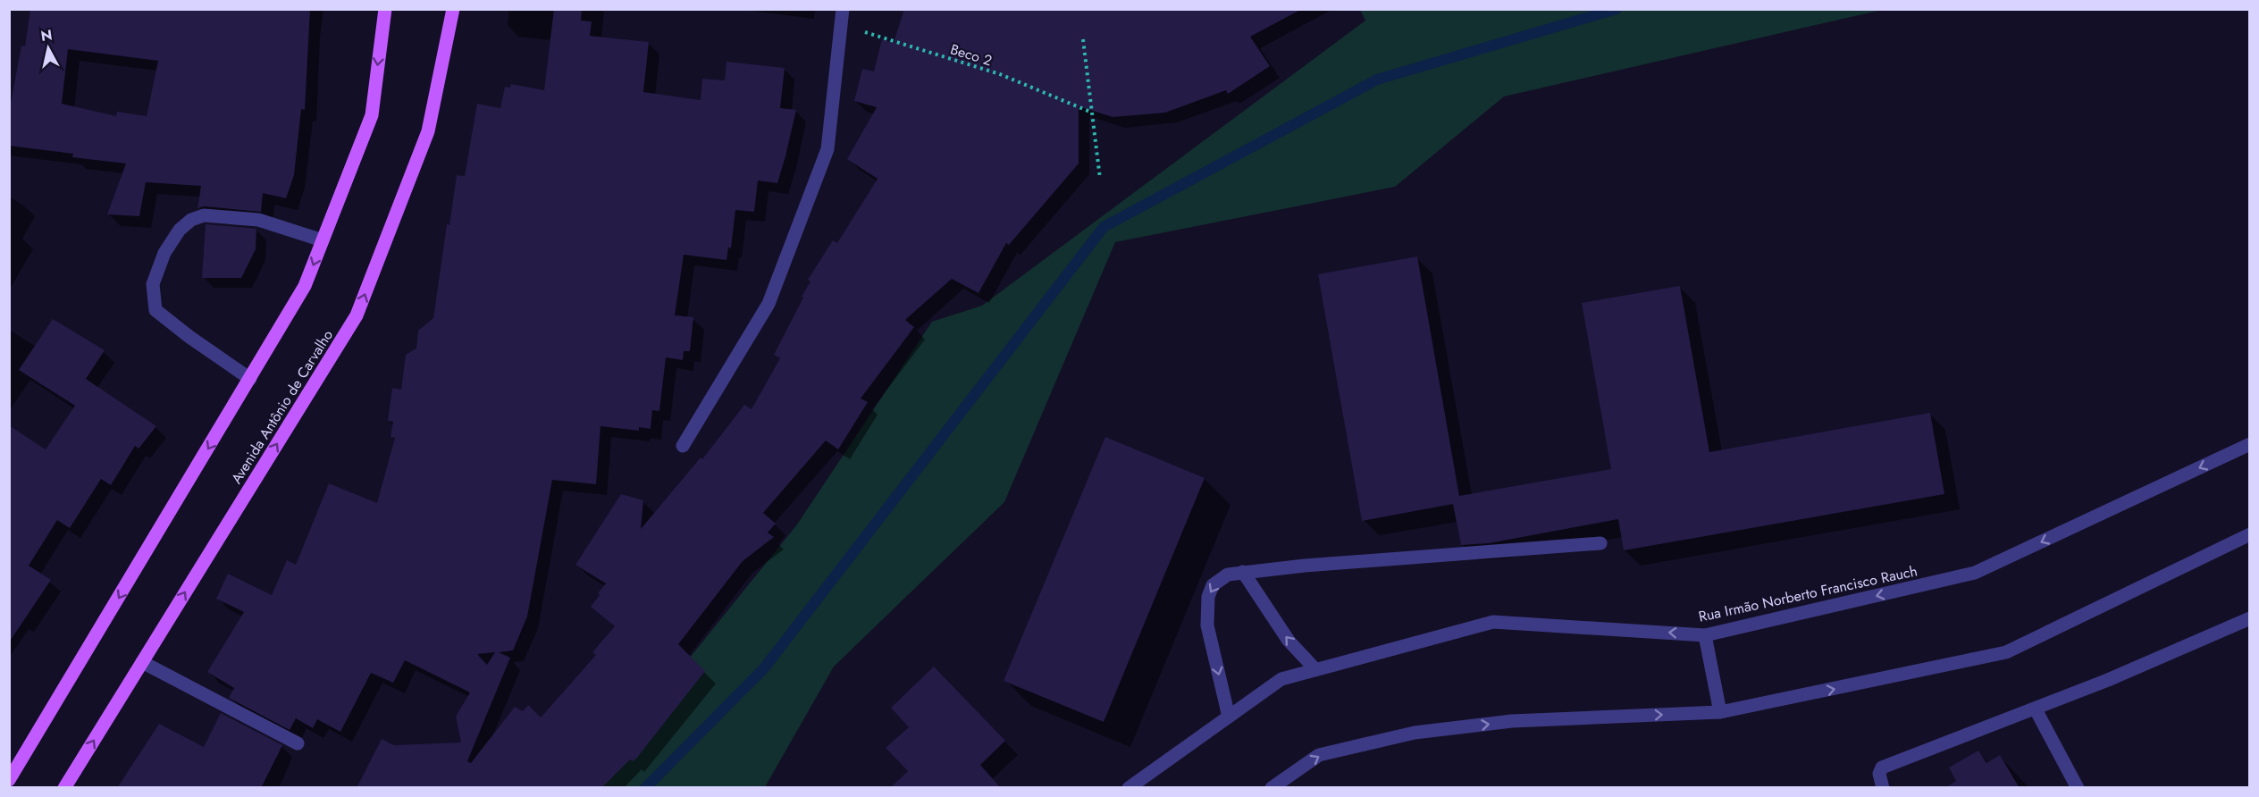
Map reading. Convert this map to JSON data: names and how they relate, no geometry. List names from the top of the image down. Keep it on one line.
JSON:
{"streets":{"main road":["Avenida Antônio de Carvalho"],"street":["Rua Irmão Norberto Francisco Rauch"],"path":["Beco 2"]},"north":"top"}
